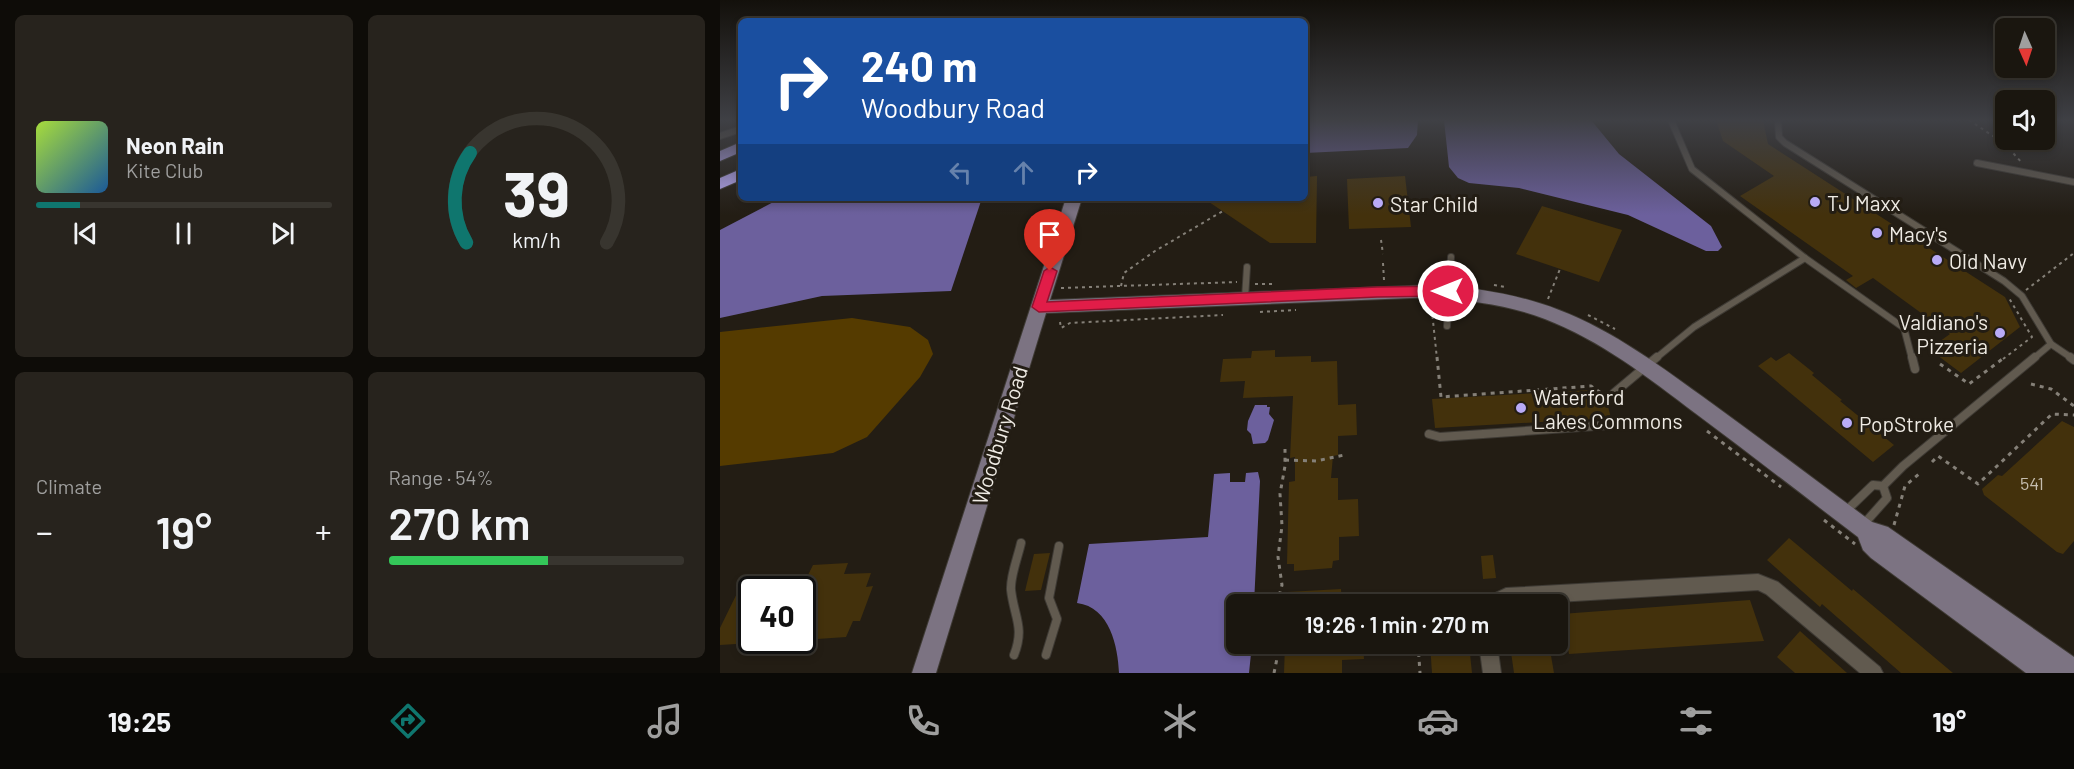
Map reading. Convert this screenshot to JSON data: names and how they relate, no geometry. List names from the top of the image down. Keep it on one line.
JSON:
{"streets":{"street":["Woodbury Road"]},"places":["TJ Maxx","Star Child","Macy's","Old Navy","Valdiano's Pizzeria","Waterford Lakes Commons","PopStroke"],"house_numbers":["541"],"north":"bottom","page":{"turn":["240 m","Woodbury Road"],"song":["Neon Rain","Kite Club"],"tile":["Climate",["Range · 54%","270 km"]],"heat":["−","19°","+"],"limit":"40","trip":"19:26 · 1 min · 270 m","tabs":["19:25","19°"],"gauge":["39","km/h"]}}
